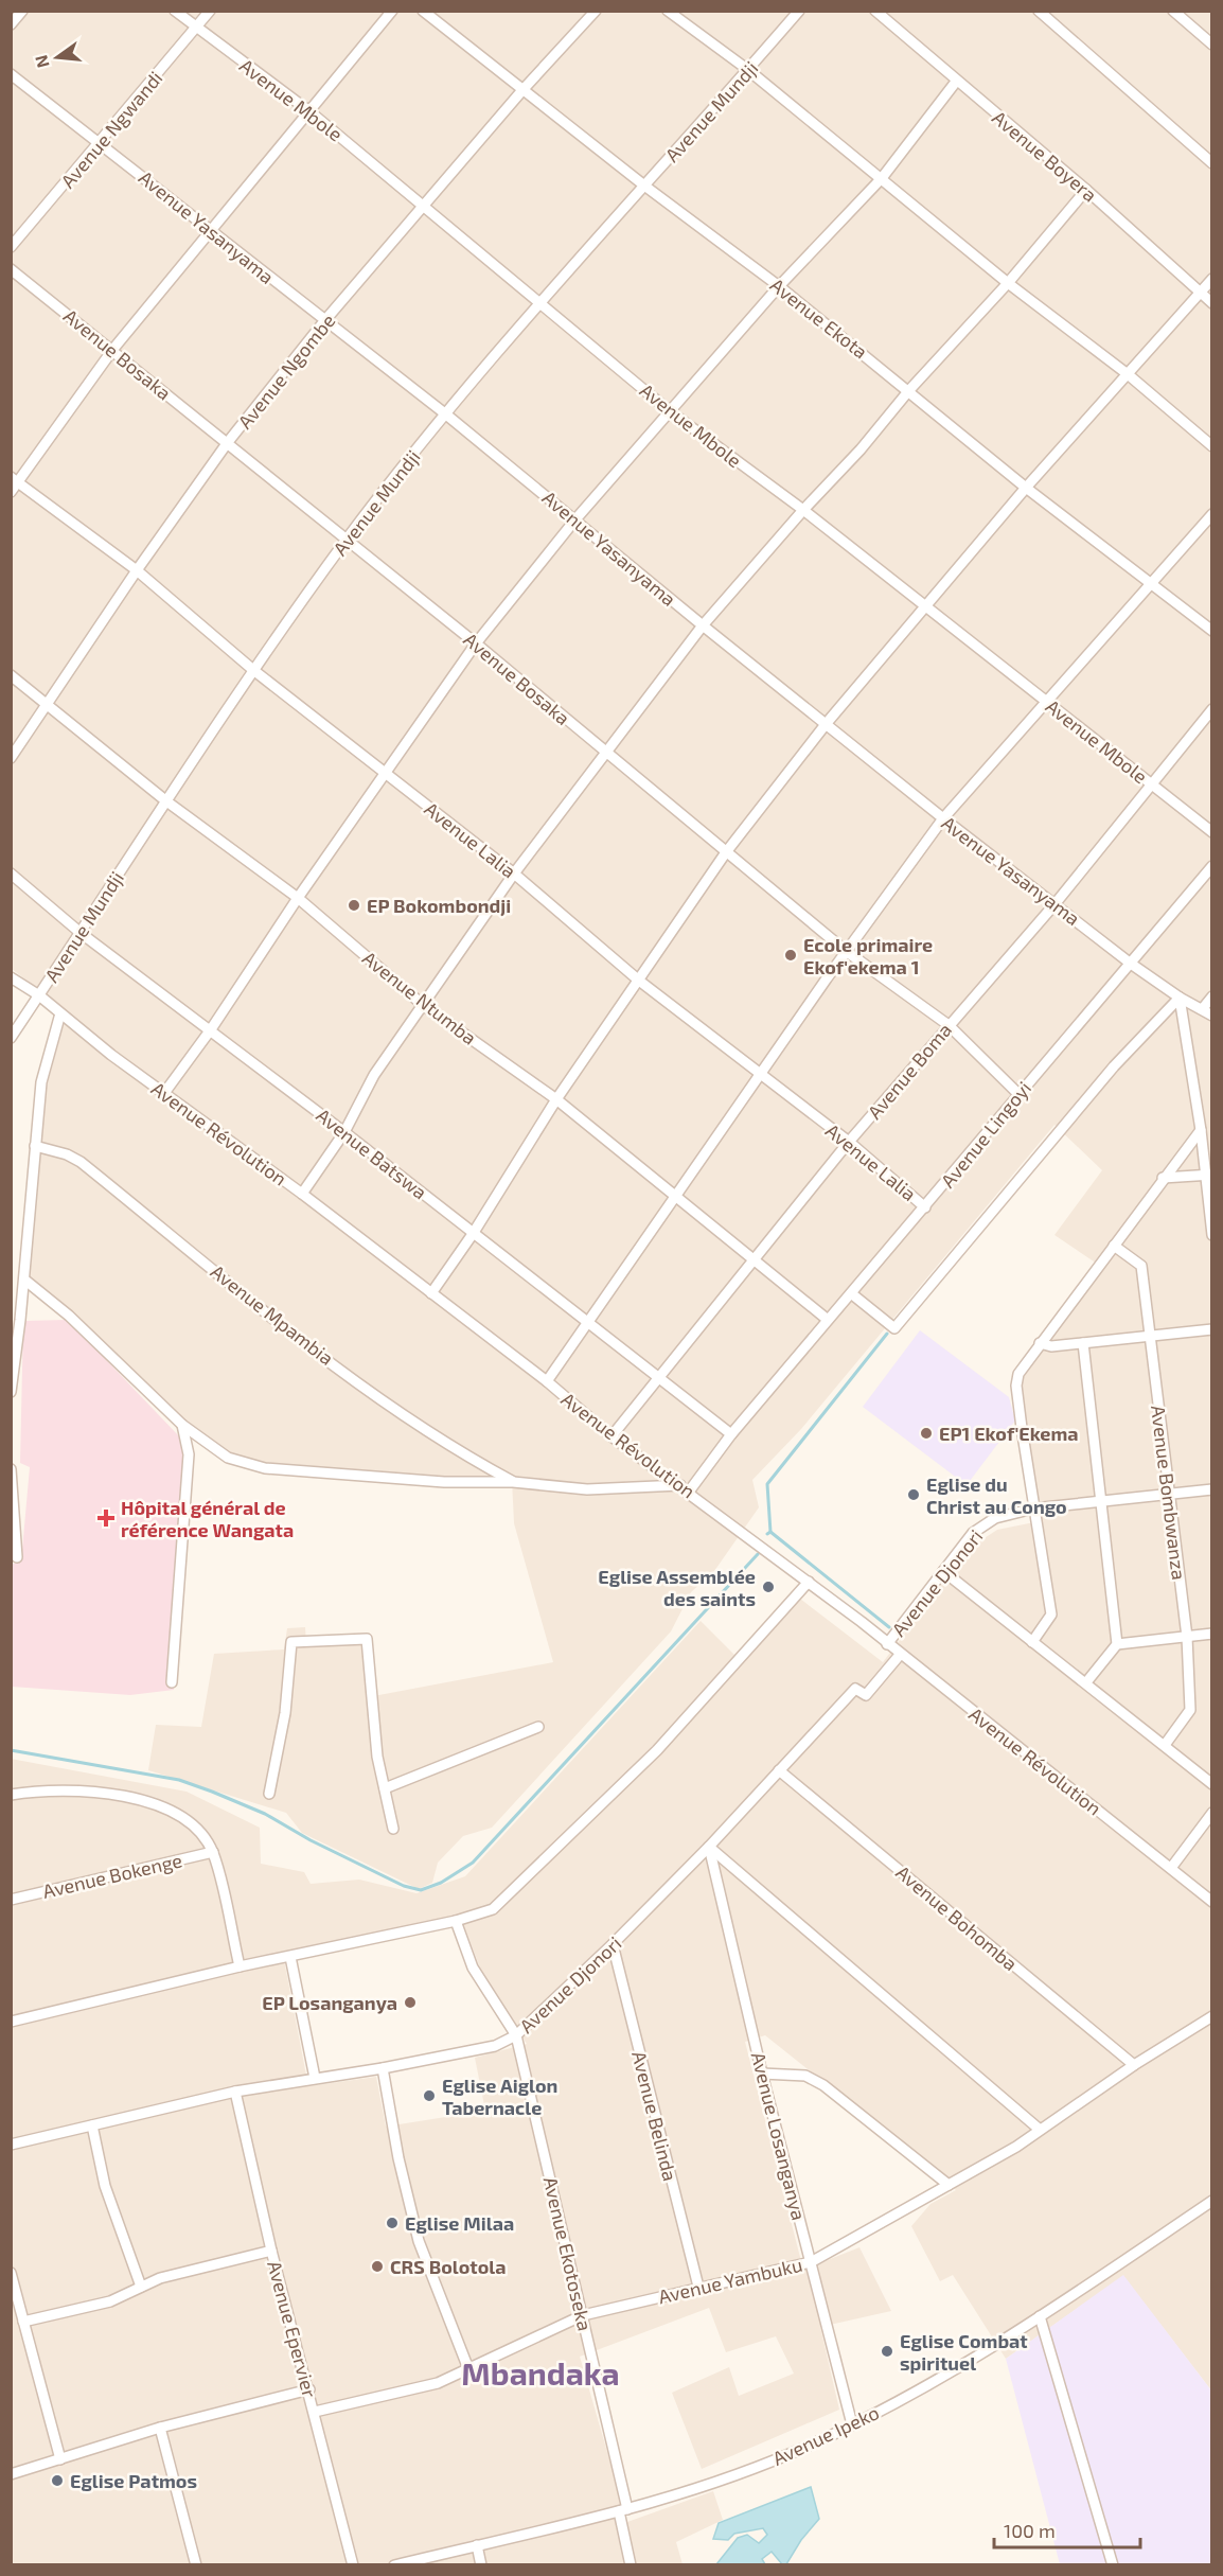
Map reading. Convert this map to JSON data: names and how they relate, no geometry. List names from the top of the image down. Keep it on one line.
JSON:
{"streets":{"street":["Avenue Mbole","Avenue Mundji","Avenue Ngwandi","Avenue Boyera","Avenue Yasanyama","Avenue Ekota","Avenue Bosaka","Avenue Ngombe","Avenue Lalia","Avenue Ntumba","Avenue Boma","Avenue Révolution","Avenue Lingoyi","Avenue Batswa","Avenue Mpambia","Avenue Bombwanza","Avenue Djonori","Avenue Bokenge","Avenue Bohomba","Avenue Belinda","Avenue Losanganya","Avenue Ekotoseka","Avenue Yambuku","Avenue Epervier","Avenue Ipeko"]},"crossings":[["Avenue Mbole","Avenue Mundji"],["Avenue Mbole","Avenue Ngwandi"],["Avenue Mbole","Avenue Ngombe"],["Avenue Mbole","Avenue Boma"],["Avenue Mundji","Avenue Yasanyama"],["Avenue Mundji","Avenue Ekota"],["Avenue Mundji","Avenue Bosaka"],["Avenue Mundji","Avenue Lalia"],["Avenue Mundji","Avenue Ntumba"],["Avenue Mundji","Avenue Révolution"],["Avenue Mundji","Avenue Batswa"],["Avenue Ngwandi","Avenue Yasanyama"],["Avenue Yasanyama","Avenue Ngombe"],["Avenue Yasanyama","Avenue Boma"],["Avenue Yasanyama","Avenue Lingoyi"],["Avenue Ekota","Avenue Ngombe"],["Avenue Bosaka","Avenue Ngombe"],["Avenue Bosaka","Avenue Boma"],["Avenue Bosaka","Avenue Lingoyi"],["Avenue Ngombe","Avenue Lalia"],["Avenue Ngombe","Avenue Ntumba"],["Avenue Lalia","Avenue Boma"],["Avenue Lalia","Avenue Lingoyi"],["Avenue Ntumba","Avenue Boma"],["Avenue Ntumba","Avenue Lingoyi"],["Avenue Boma","Avenue Révolution"],["Avenue Boma","Avenue Batswa"],["Avenue Révolution","Avenue Lingoyi"],["Avenue Révolution","Avenue Djonori"],["Avenue Lingoyi","Avenue Batswa"],["Avenue Bombwanza","Avenue Djonori"],["Avenue Djonori","Avenue Bohomba"],["Avenue Djonori","Avenue Belinda"],["Avenue Djonori","Avenue Losanganya"],["Avenue Djonori","Avenue Ekotoseka"],["Avenue Djonori","Avenue Epervier"],["Avenue Bohomba","Avenue Yambuku"],["Avenue Belinda","Avenue Yambuku"],["Avenue Losanganya","Avenue Yambuku"],["Avenue Losanganya","Avenue Ipeko"],["Avenue Ekotoseka","Avenue Yambuku"],["Avenue Ekotoseka","Avenue Ipeko"],["Avenue Yambuku","Avenue Epervier"]],"districts":["Mbandaka"],"places":{"other":["EP Bokombondji","Ecole primaire Ekof'ekema 1","EP1 Ekof'Ekema","Eglise du Christ au Congo","Eglise Assemblée des saints","EP Losanganya","Eglise Aiglon Tabernacle","Eglise Milaa","CRS Bolotola","Eglise Combat spirituel","Eglise Patmos"],"health":["Hôpital général de référence Wangata"]},"scale_bar":"100 m","north":"left"}
